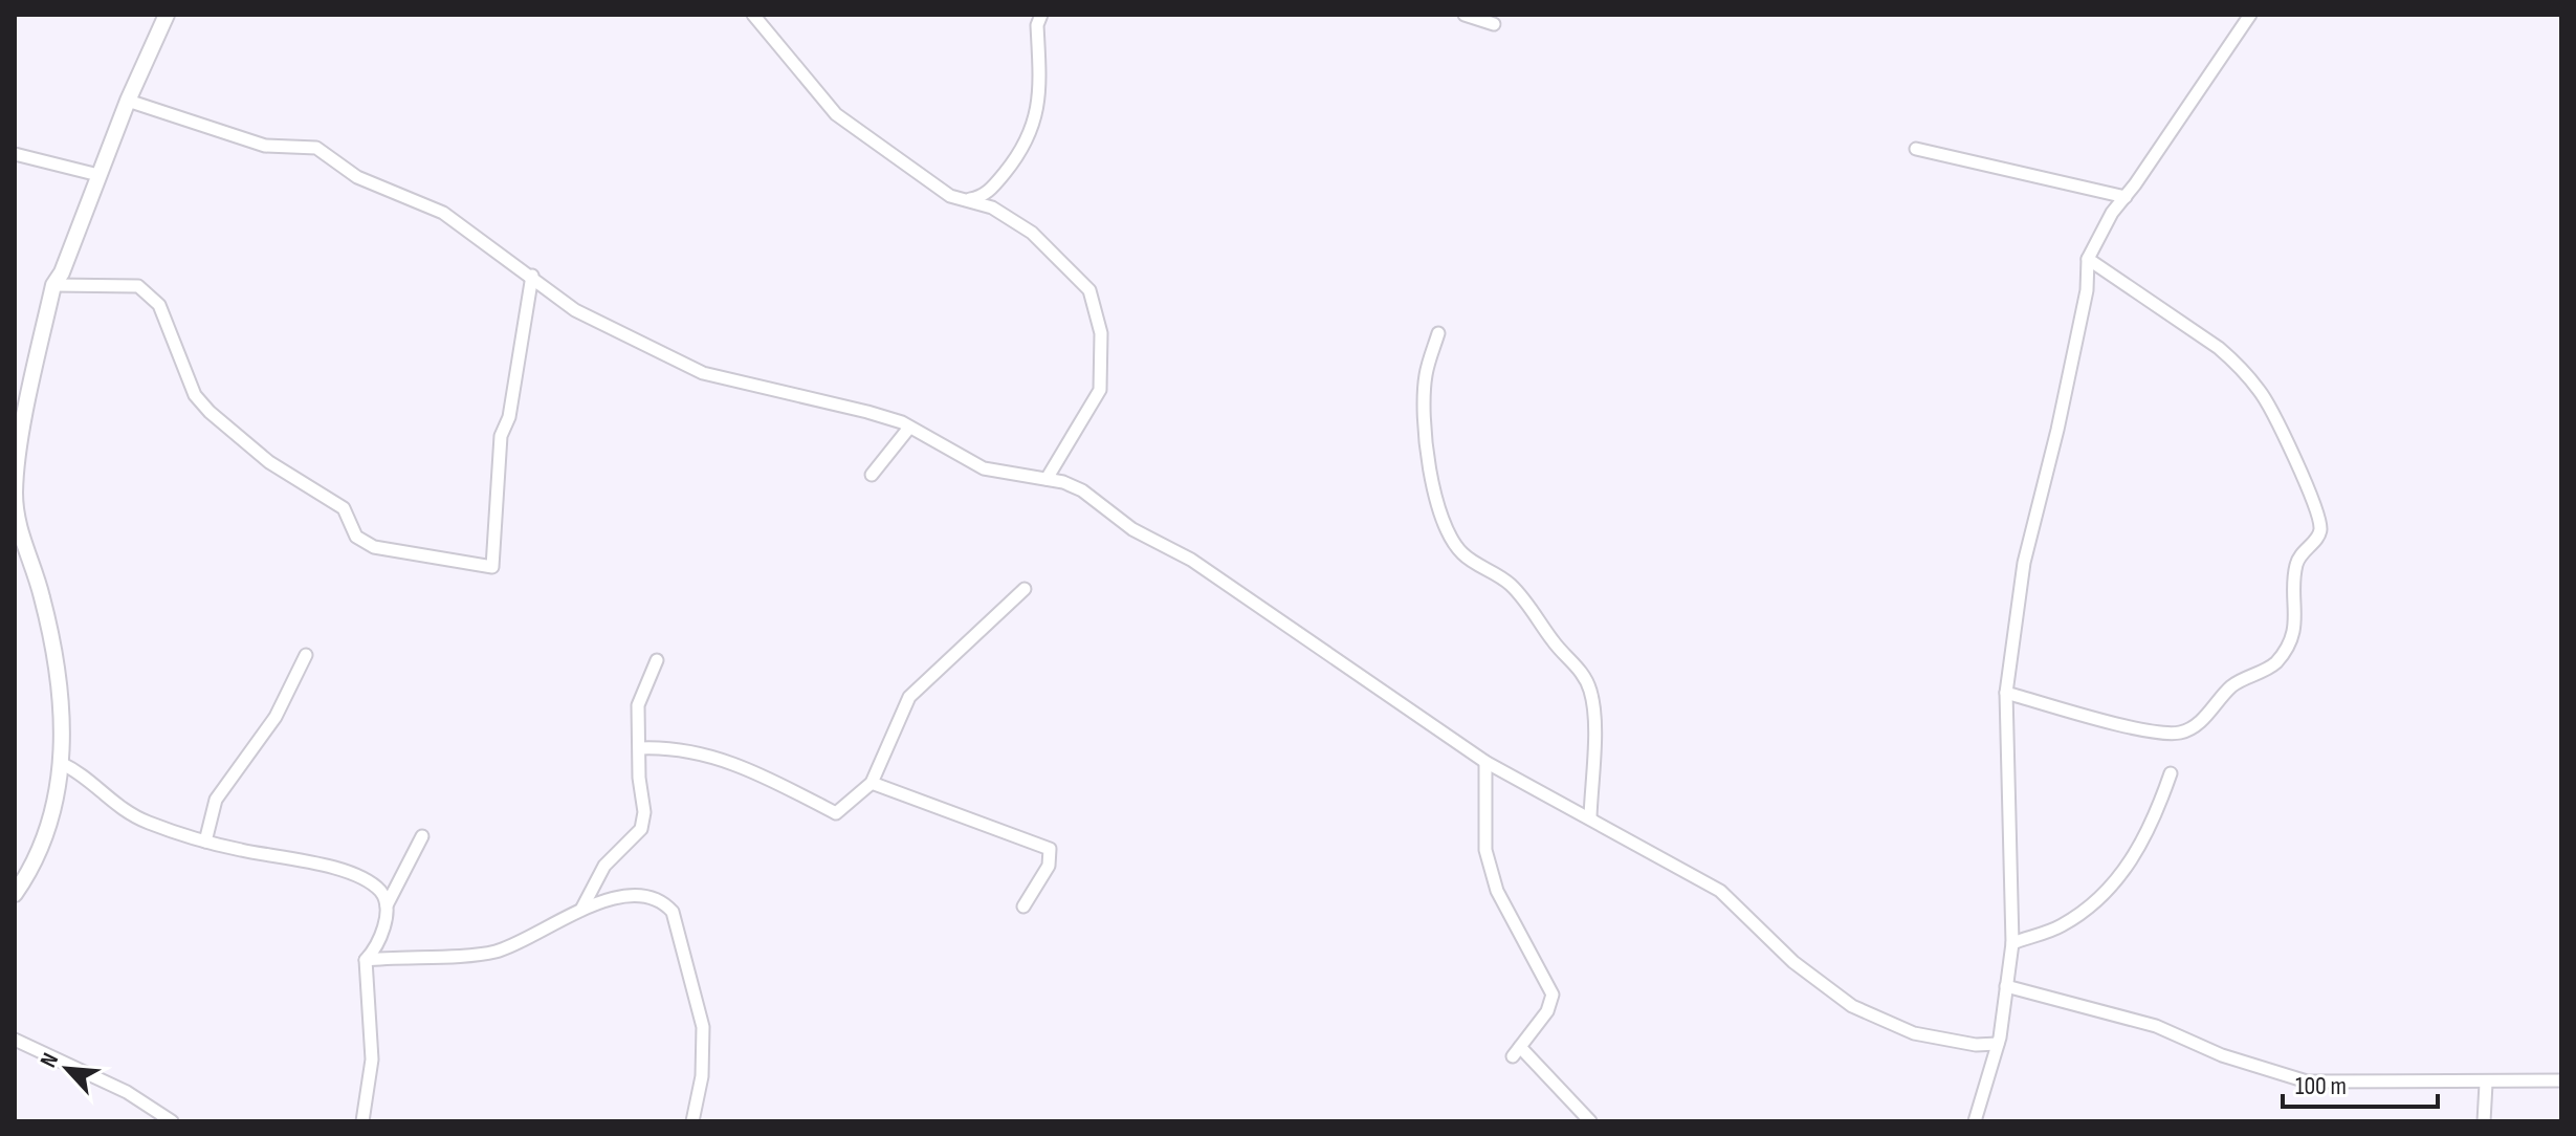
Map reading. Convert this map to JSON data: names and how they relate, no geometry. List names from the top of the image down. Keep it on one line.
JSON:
{"scale_bar":"100 m","north":"top left"}
